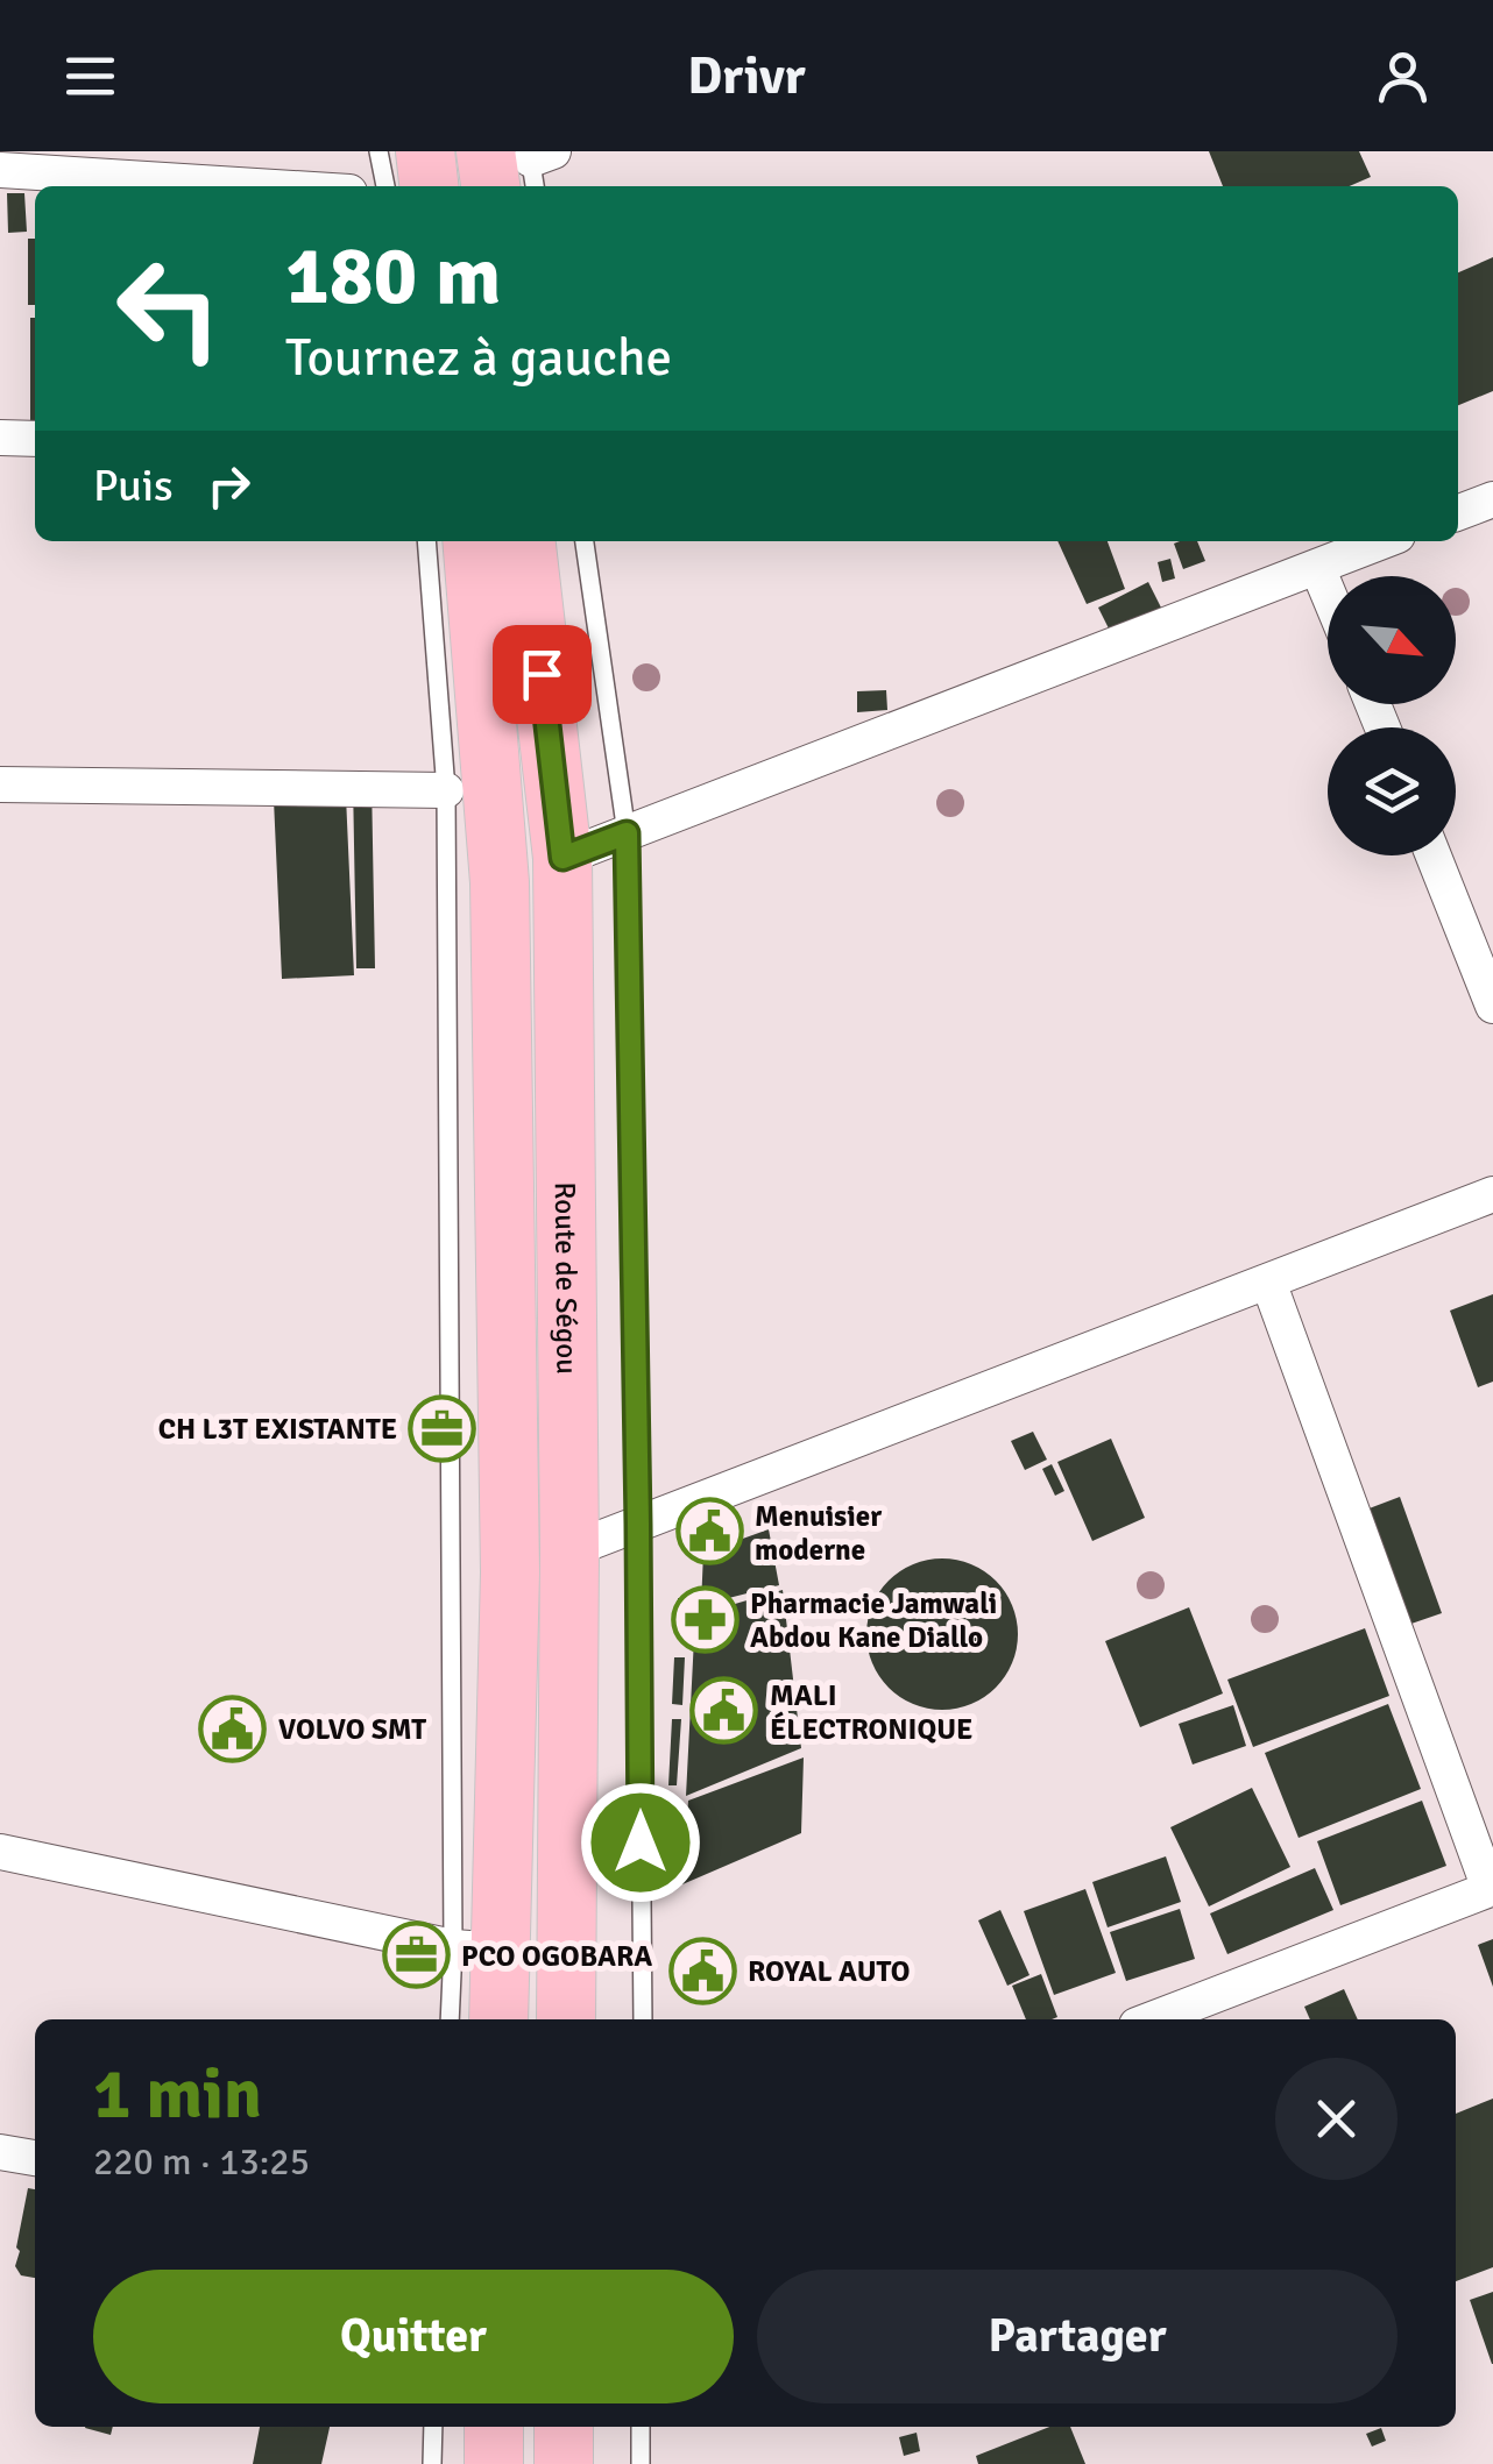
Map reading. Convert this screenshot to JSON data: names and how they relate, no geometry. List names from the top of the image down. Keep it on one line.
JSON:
{"streets":{"highway":["Route de Ségou"]},"places":{"office":["CH L3T EXISTANTE","PCO OGOBARA"],"public building":["Menuisier moderne","MALI ÉLECTRONIQUE","VOLVO SMT","ROYAL AUTO"],"pharmacy":["Pharmacie Jamwali Abdou Kane Diallo"]},"north":"bottom right","page":{"header":"Drivr","turn":["180 m","Tournez à gauche"],"then":"Puis","heading":["1 min","220 m · 13:25"],"buttons":["Quitter","Partager"]}}
